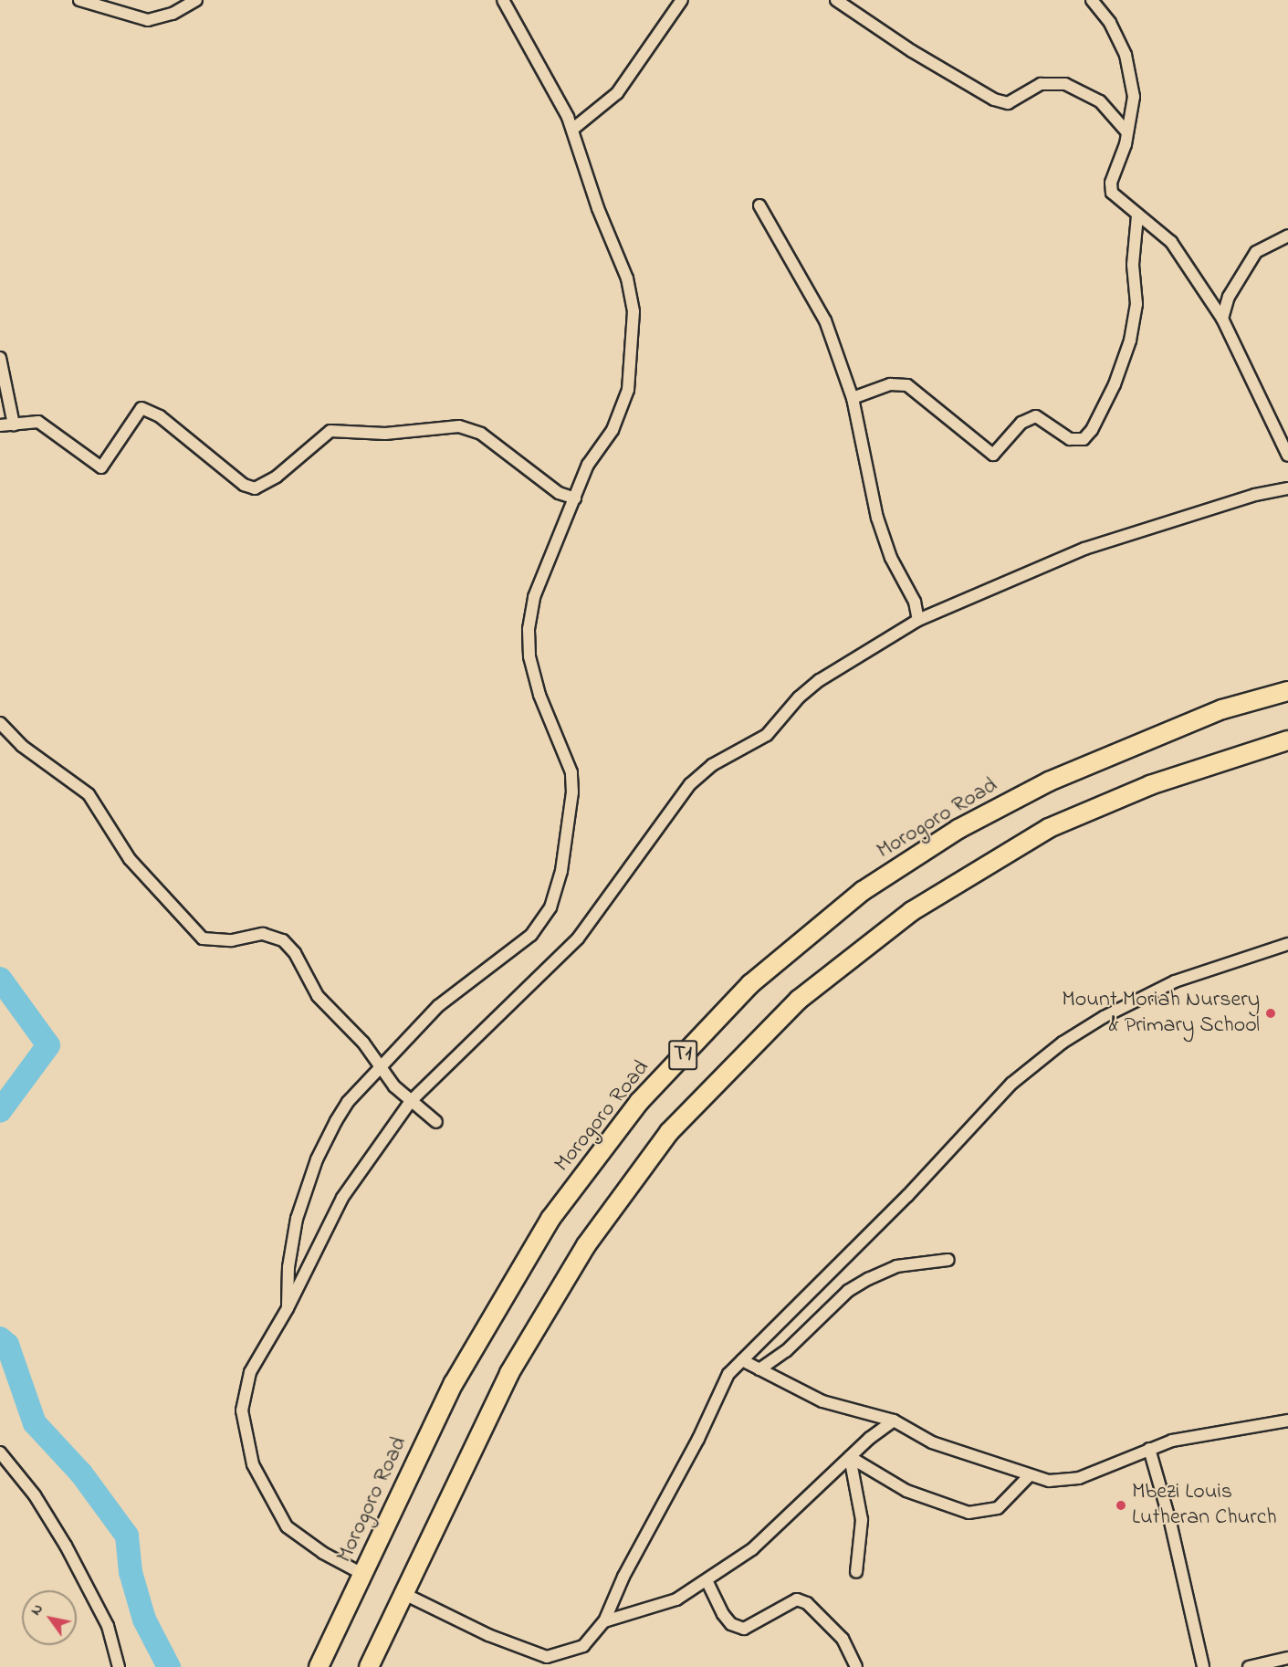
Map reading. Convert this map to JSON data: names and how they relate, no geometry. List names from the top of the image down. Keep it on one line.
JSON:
{"streets":{"highway":["Morogoro Road","T1"]},"places":["Mount Moriah Nursery & Primary School","Mbezi Louis Lutheran Church"],"north":"top left"}
